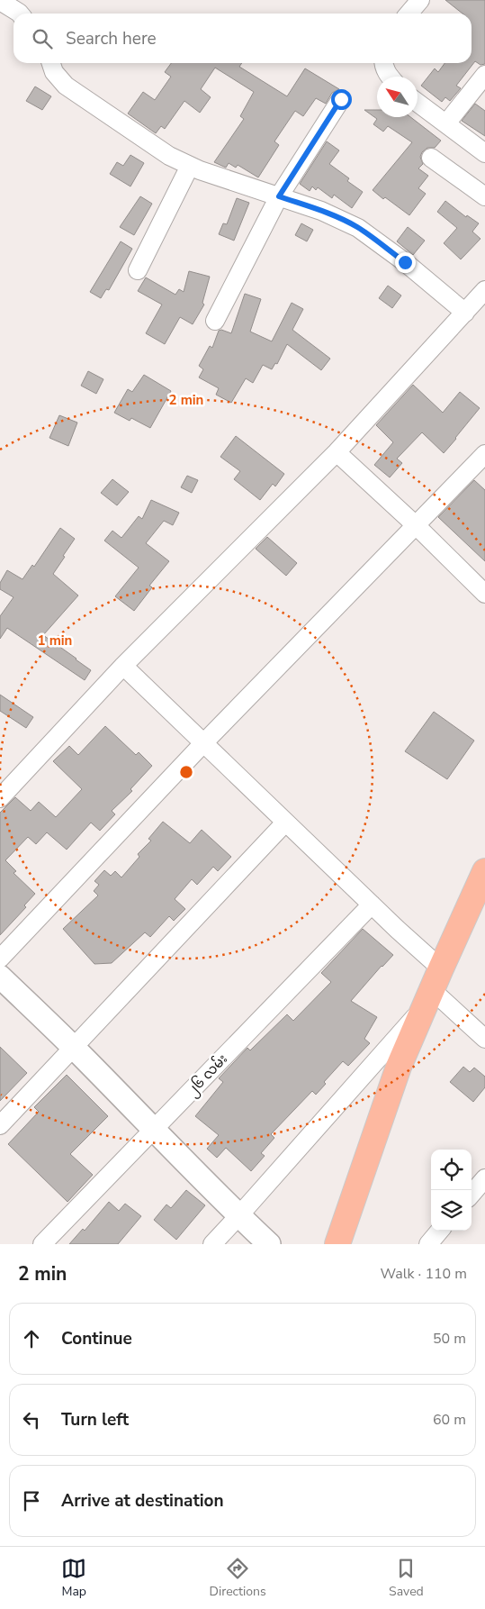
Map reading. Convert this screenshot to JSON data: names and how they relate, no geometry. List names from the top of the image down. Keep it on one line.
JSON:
{"streets":{"street":["၂၆ လမ်း"]},"north":"top left","page":{"search":"Search here","heading":["2 min","Walk · 110 m"],"list":[["Continue","50 m"],["Turn left","60 m"],"Arrive at destination"],"nav":["Map","Directions","Saved"]},"rings":["2 min","1 min"]}
